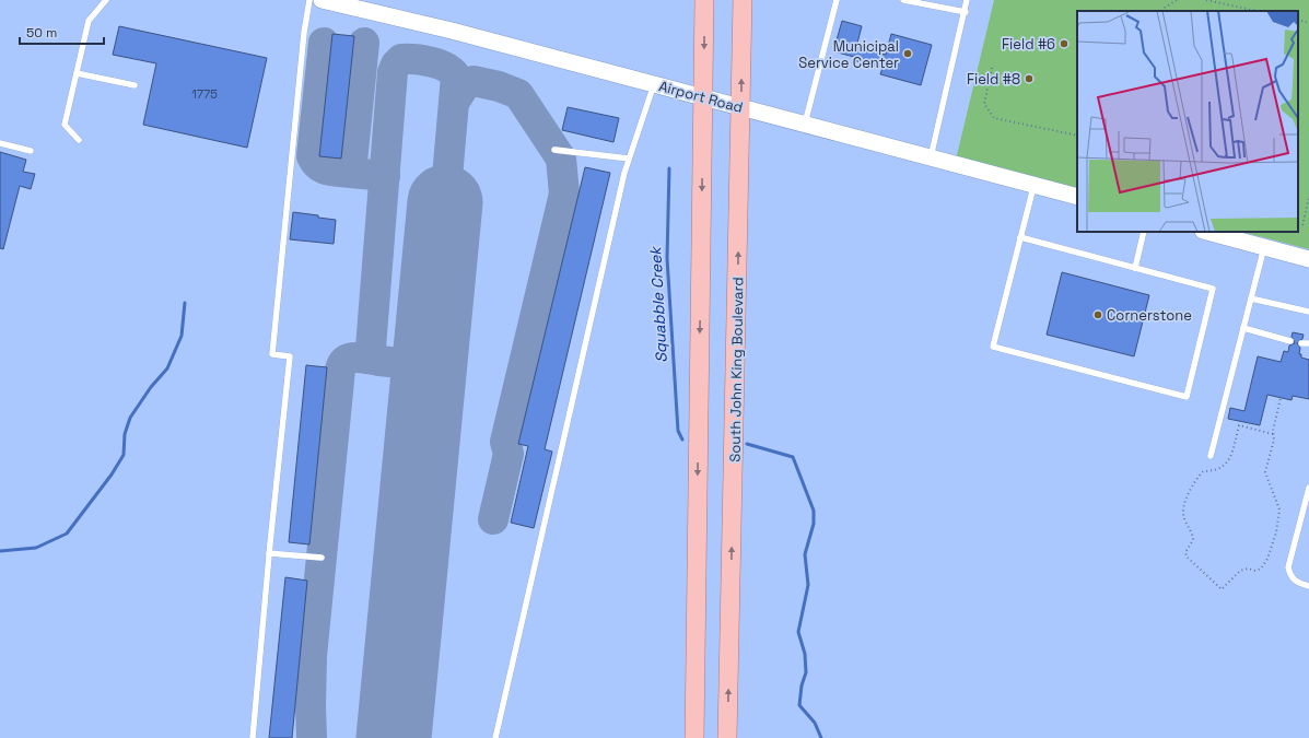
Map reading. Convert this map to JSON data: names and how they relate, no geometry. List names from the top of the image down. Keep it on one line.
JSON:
{"streets":{"main road":["South John King Boulevard"],"street":["Airport Road"]},"crossings":[["Airport Road","South John King Boulevard"]],"water":["Squabble Creek"],"places":["Field #6","Municipal Service Center","Field #8","Cornerstone"],"house_numbers":["1775"],"scale_bar":"50 m"}
